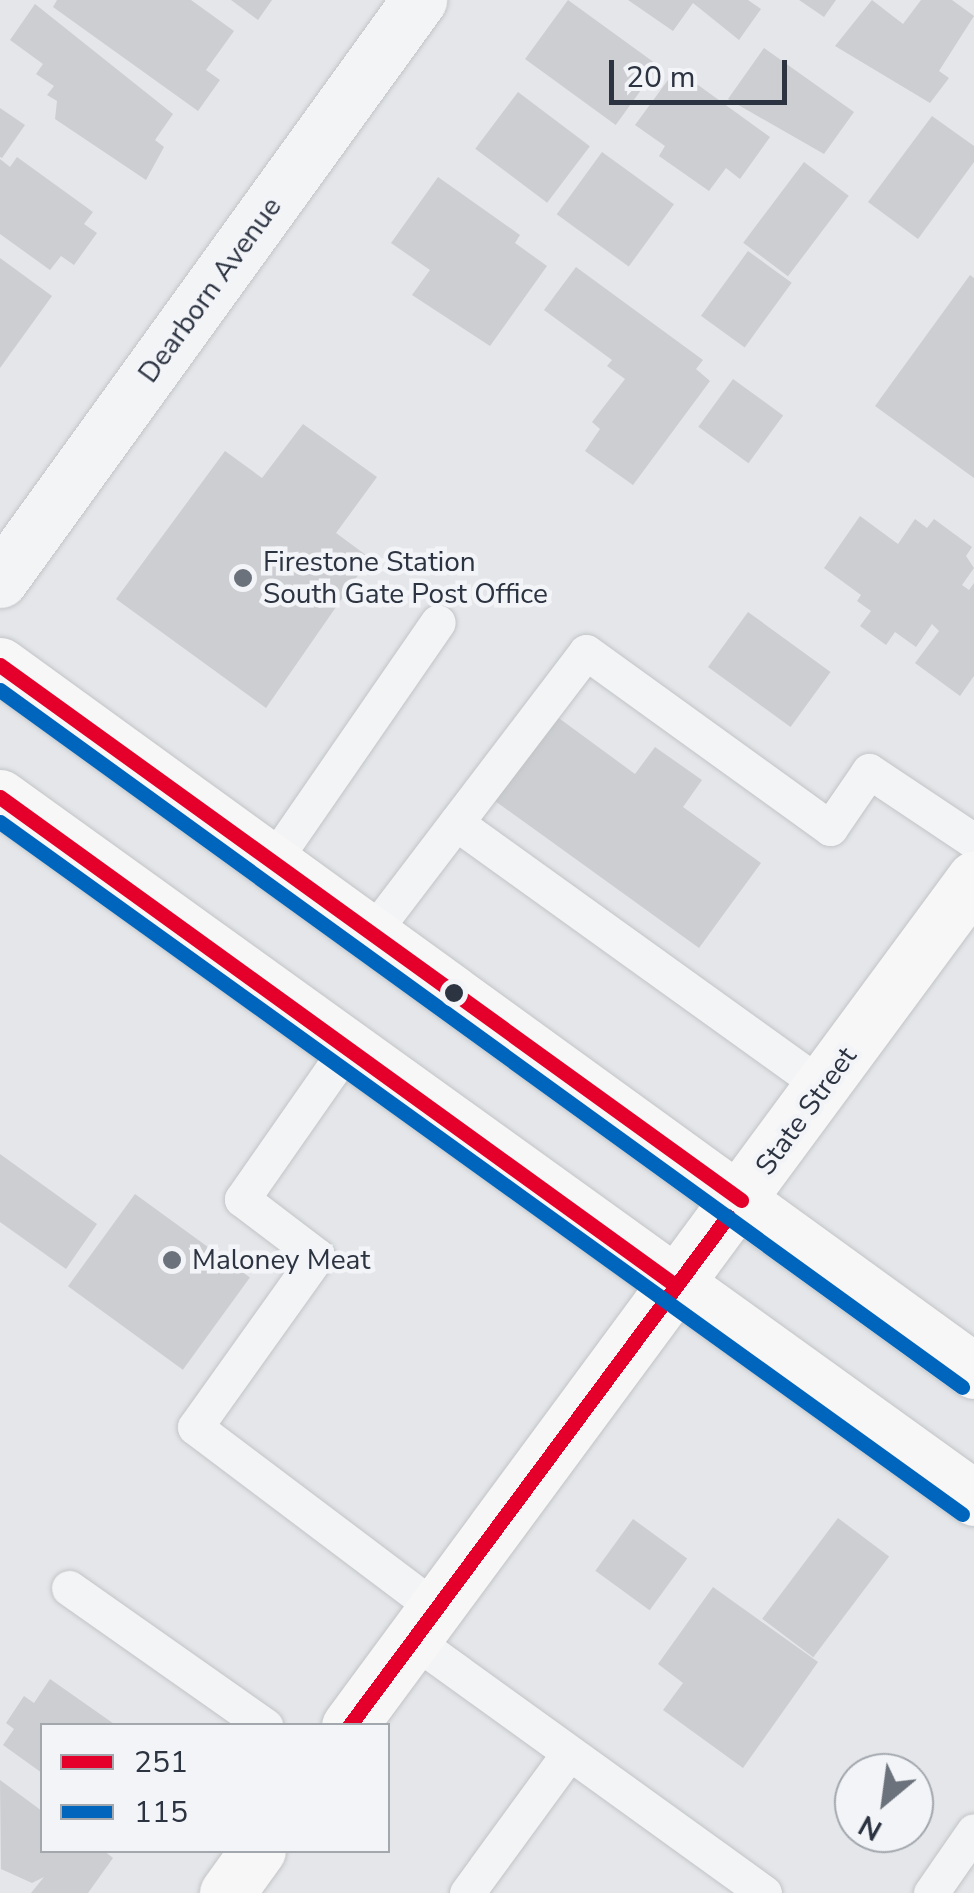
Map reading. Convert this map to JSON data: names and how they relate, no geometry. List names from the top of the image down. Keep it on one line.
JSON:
{"streets":{"main road":["State Street"],"street":["Dearborn Avenue"]},"places":["Firestone Station South Gate Post Office","Maloney Meat"],"lines":["transit line 251","transit line 115"],"legend":["251","115"],"scale_bar":"20 m","north":"bottom left"}
